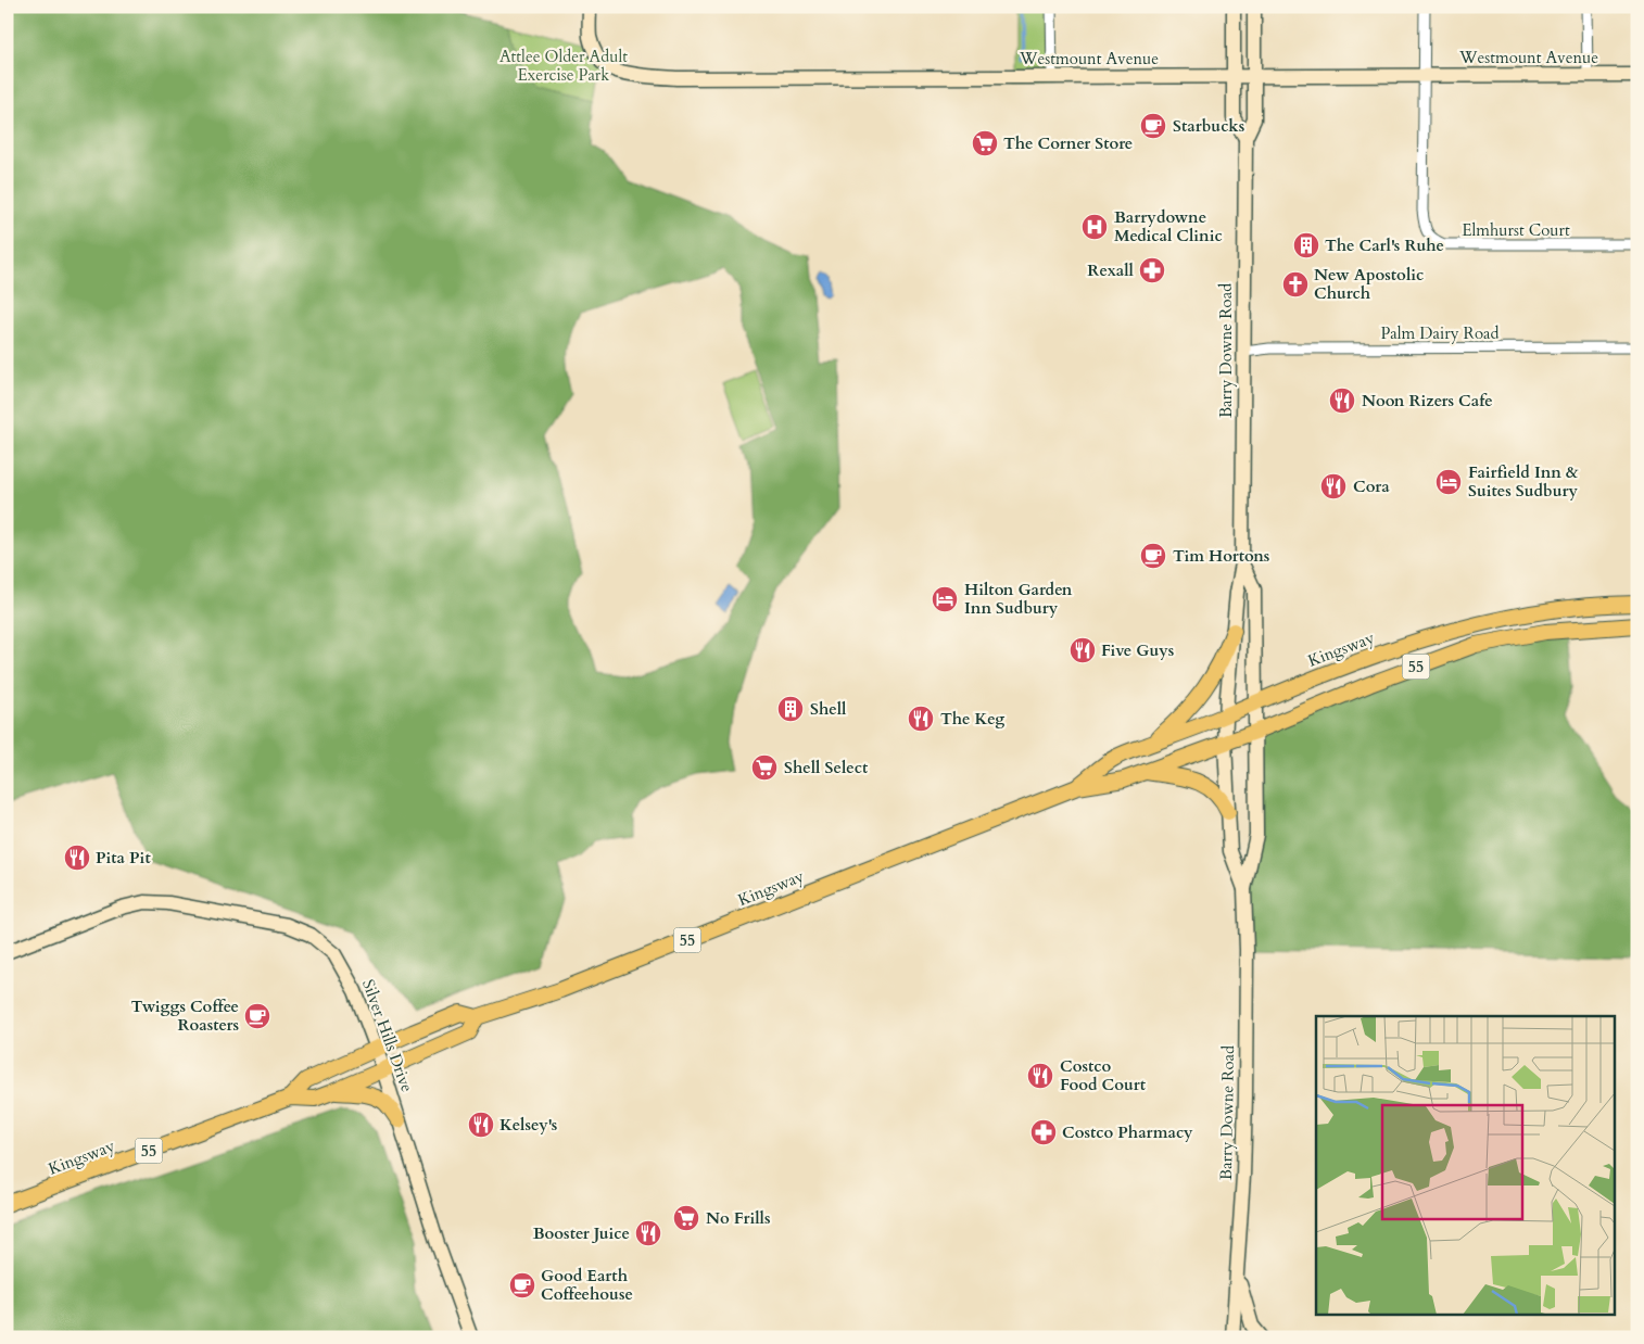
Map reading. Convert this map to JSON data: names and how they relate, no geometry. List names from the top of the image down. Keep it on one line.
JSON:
{"streets":{"main road":["Kingsway","55"],"street":["Westmount Avenue","Elmhurst Court","Palm Dairy Road","Barry Downe Road","Silver Hills Drive"]},"crossings":[["Westmount Avenue","Elmhurst Court"],["Westmount Avenue","Barry Downe Road"],["Palm Dairy Road","Barry Downe Road"],["Barry Downe Road","Kingsway"],["Kingsway","Silver Hills Drive"]],"parks":["Attlee Older Adult Exercise Park"],"places":{"cafe":["Starbucks","Tim Hortons","Twiggs Coffee Roasters","Good Earth Coffeehouse"],"supermarket":["The Corner Store","Shell Select","No Frills"],"hospital":["Barrydowne Medical Clinic"],"building":["The Carl's Ruhe","Shell"],"pharmacy":["Rexall","Costco Pharmacy"],"church":["New Apostolic Church"],"restaurant":["Noon Rizers Cafe","Cora","Five Guys","The Keg","Pita Pit","Costco Food Court","Kelsey's","Booster Juice"],"hotel":["Fairfield Inn & Suites Sudbury","Hilton Garden Inn Sudbury"]}}
